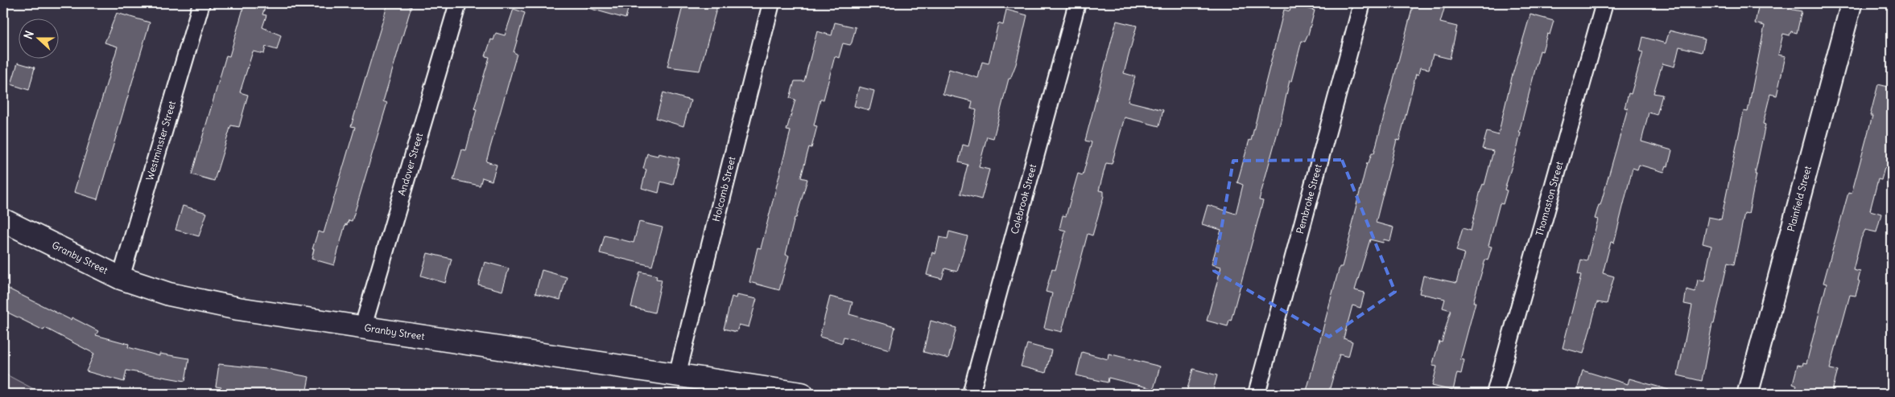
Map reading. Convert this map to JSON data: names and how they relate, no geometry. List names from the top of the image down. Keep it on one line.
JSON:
{"streets":{"main road":["Granby Street"],"street":["Westminster Street","Andover Street","Holcomb Street","Colebrook Street","Pembroke Street","Thomaston Street","Plainfield Street"]},"crossings":[["Westminster Street","Granby Street"],["Andover Street","Granby Street"],["Holcomb Street","Granby Street"]],"north":"left"}
